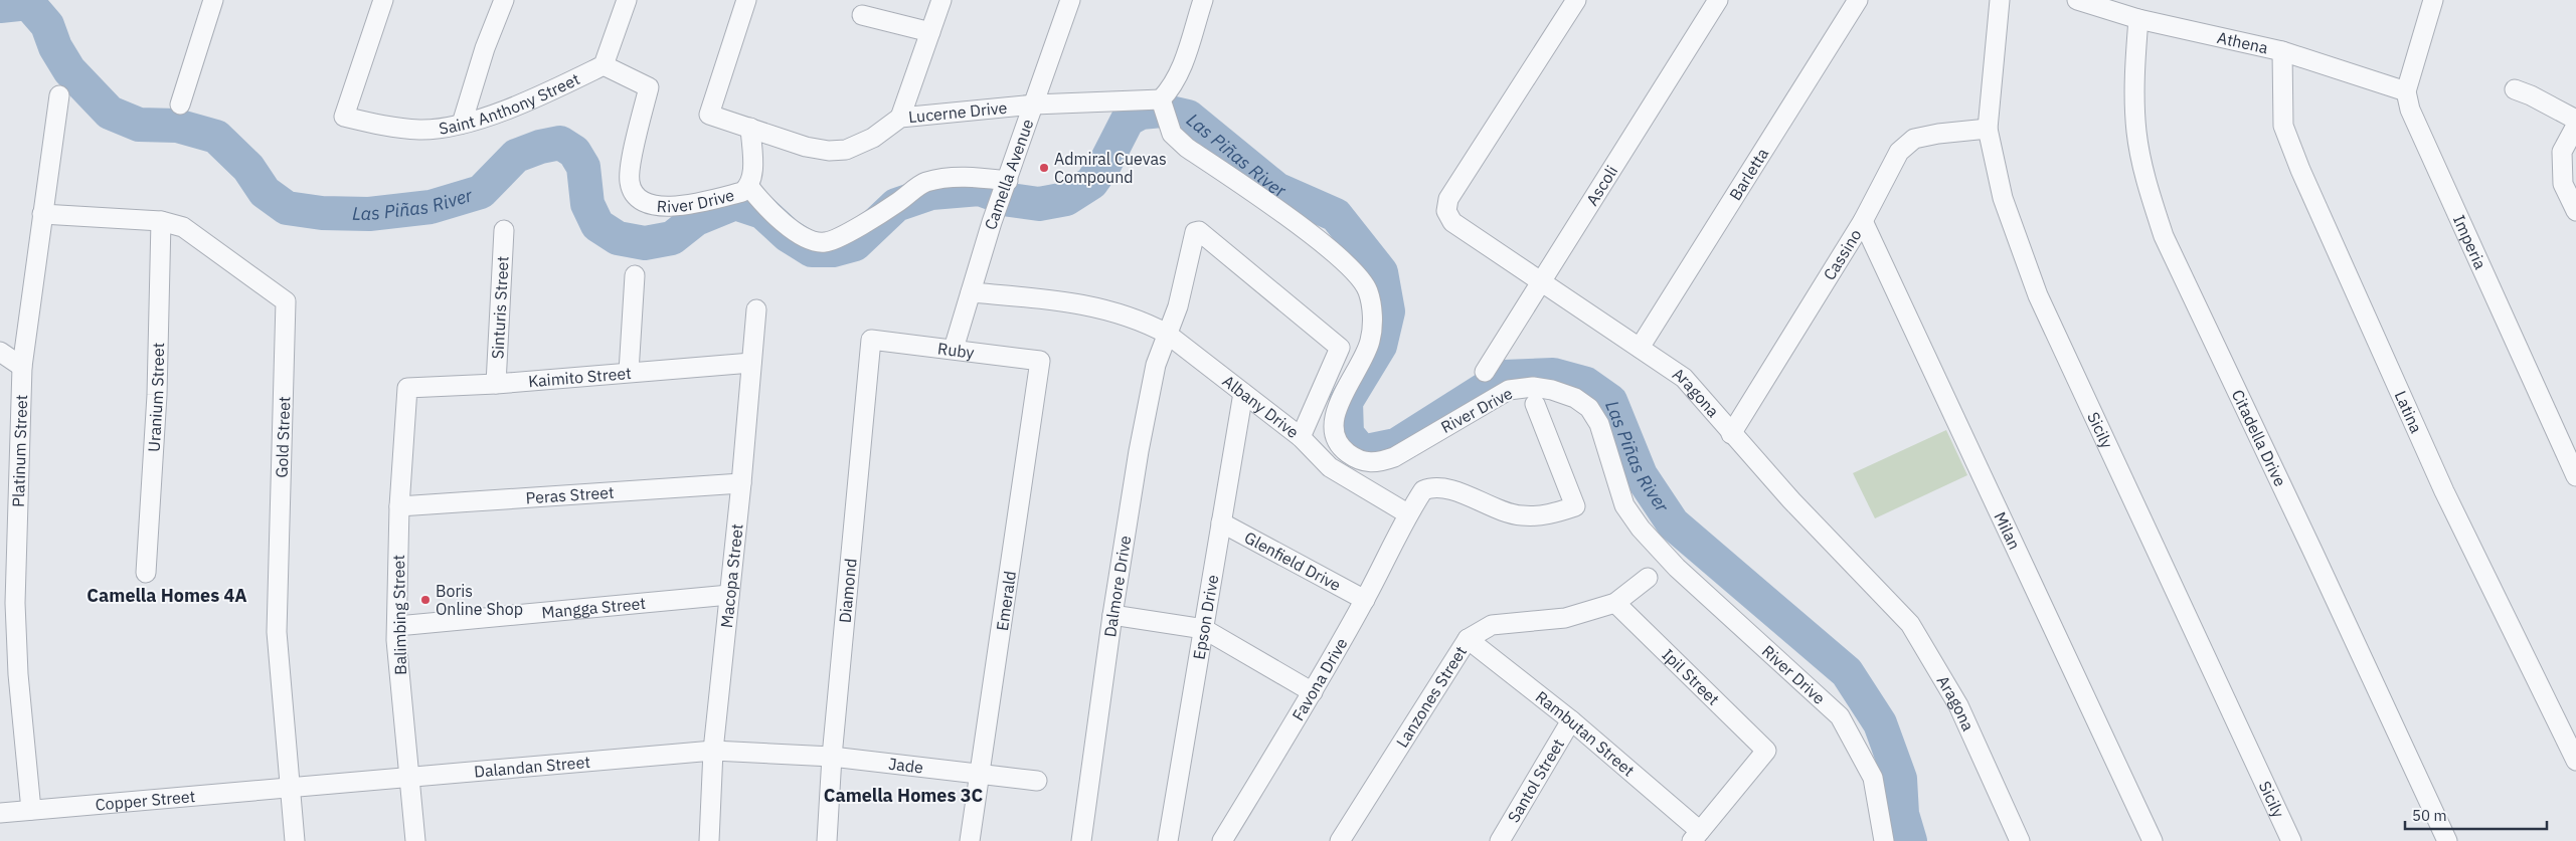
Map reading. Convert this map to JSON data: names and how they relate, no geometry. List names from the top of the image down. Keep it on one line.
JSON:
{"streets":{"street":["Athena","Saint Anthony Street","Lucerne Drive","Camella Avenue","Barletta","Ascoli","River Drive","Imperia","Cassino","Sinturis Street","Ruby","Kaimito Street","Aragona","Uranium Street","Albany Drive","Latina","Sicily","Gold Street","Citadella Drive","Platinum Street","Peras Street","Milan","Glenfield Drive","Macopa Street","Dalmore Drive","Diamond","Emerald","Mangga Street","Balimbing Street","Epson Drive","Ipil Street","Favona Drive","Lanzones Street","Rambutan Street","Jade","Dalandan Street","Santol Street","Copper Street"]},"crossings":[["Athena","Imperia"],["Athena","Latina"],["Athena","Citadella Drive"],["Saint Anthony Street","River Drive"],["Lucerne Drive","Camella Avenue"],["Lucerne Drive","River Drive"],["Camella Avenue","Ruby"],["Camella Avenue","Albany Drive"],["Barletta","Aragona"],["Ascoli","Aragona"],["Cassino","Aragona"],["Cassino","Sicily"],["Cassino","Milan"],["Sinturis Street","Kaimito Street"],["Ruby","Diamond"],["Ruby","Emerald"],["Kaimito Street","Macopa Street"],["Kaimito Street","Balimbing Street"],["Uranium Street","Gold Street"],["Albany Drive","Dalmore Drive"],["Albany Drive","Epson Drive"],["Albany Drive","Favona Drive"],["Gold Street","Platinum Street"],["Gold Street","Dalandan Street"],["Gold Street","Copper Street"],["Platinum Street","Copper Street"],["Peras Street","Macopa Street"],["Peras Street","Balimbing Street"],["Glenfield Drive","Epson Drive"],["Glenfield Drive","Favona Drive"],["Macopa Street","Mangga Street"],["Macopa Street","Dalandan Street"],["Diamond","Jade"],["Emerald","Jade"],["Mangga Street","Balimbing Street"],["Balimbing Street","Dalandan Street"],["Ipil Street","Lanzones Street"],["Ipil Street","Rambutan Street"],["Lanzones Street","Rambutan Street"],["Rambutan Street","Santol Street"],["Jade","Dalandan Street"],["Dalandan Street","Copper Street"]],"districts":["Camella Homes 4A","Camella Homes 3C"],"water":["Las Piñas River"],"places":["Admiral Cuevas Compound","Boris Online Shop"],"scale_bar":"50 m"}
